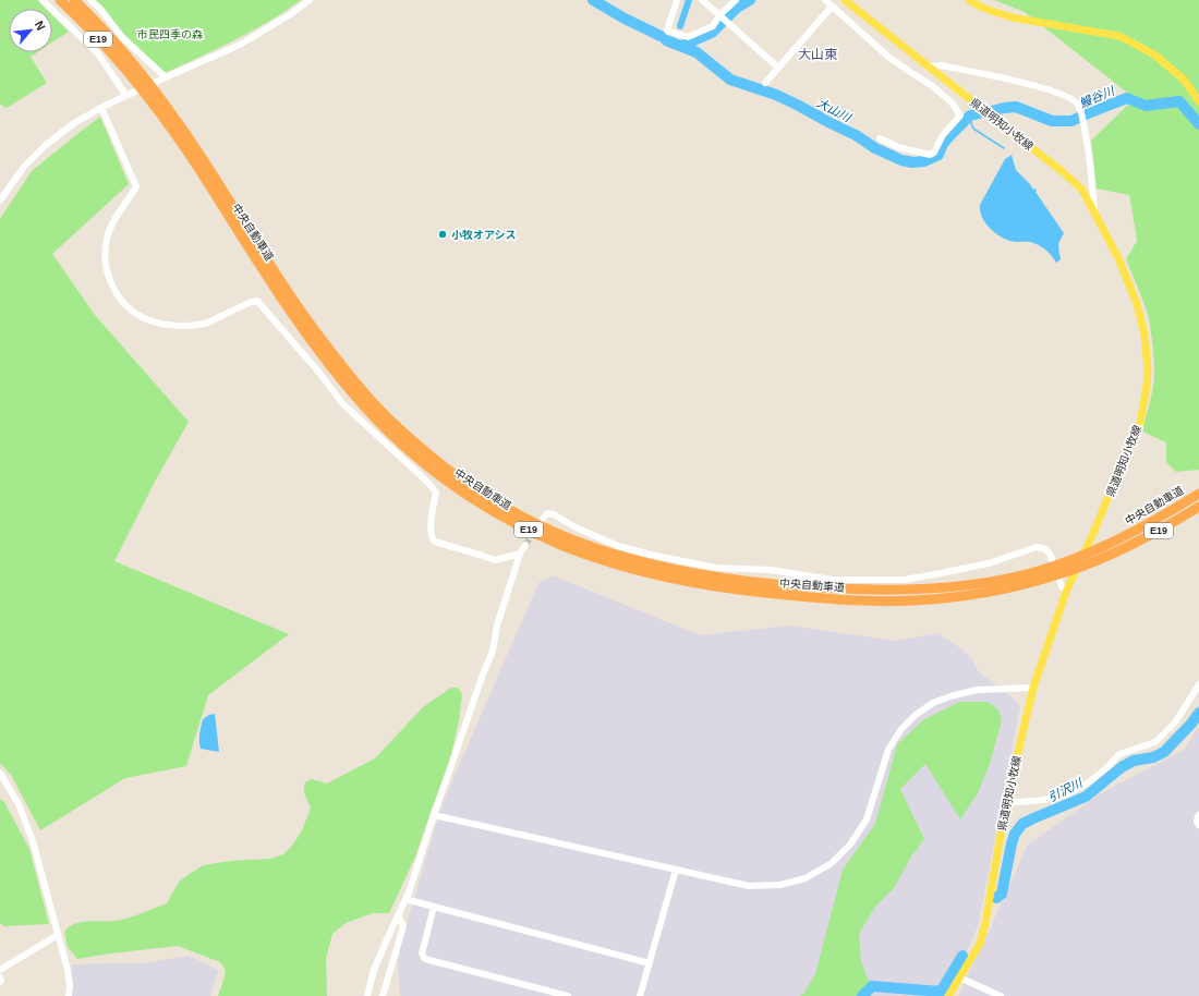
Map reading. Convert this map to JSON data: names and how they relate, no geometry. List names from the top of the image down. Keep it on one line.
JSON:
{"streets":{"highway":["E19","中央自動車道"],"main road":["県道明知小牧線"]},"districts":["大山東"],"water":["鰻谷川","大山川","引沢川"],"parks":["市民四季の森"],"places":["小牧オアシス"],"north":"top right"}
